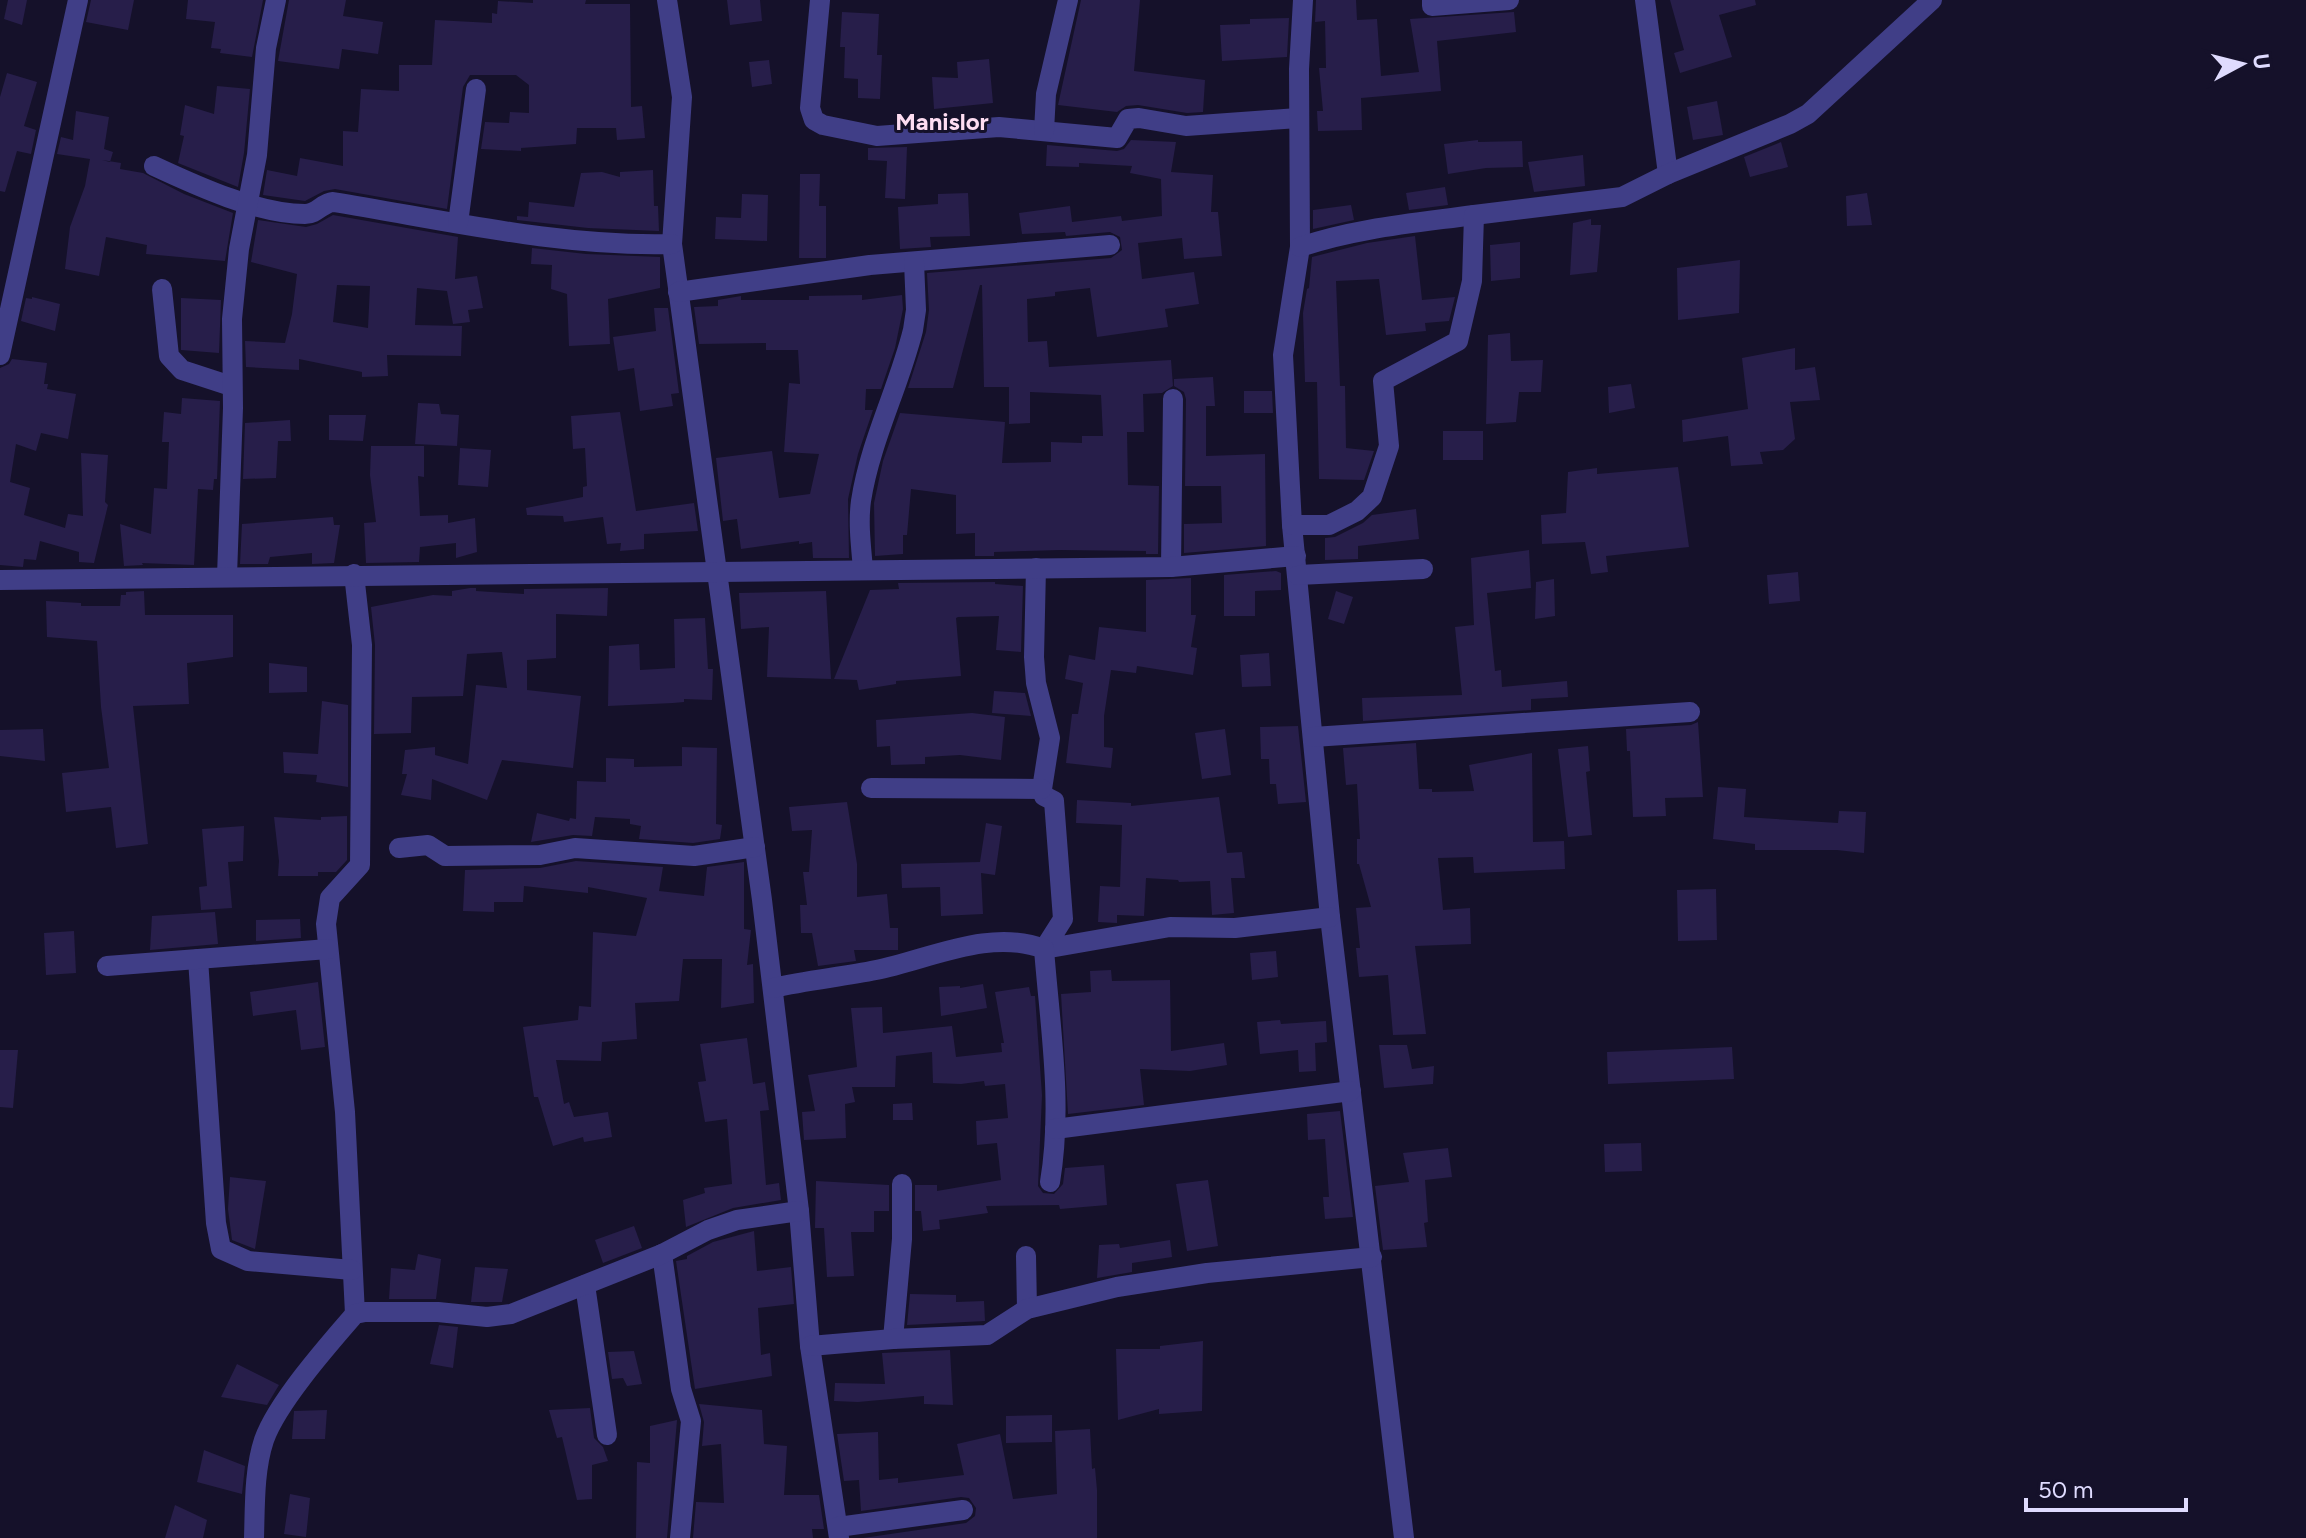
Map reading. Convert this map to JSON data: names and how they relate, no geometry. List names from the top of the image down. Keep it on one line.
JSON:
{"districts":["Manislor"],"scale_bar":"50 m","north":"right"}
